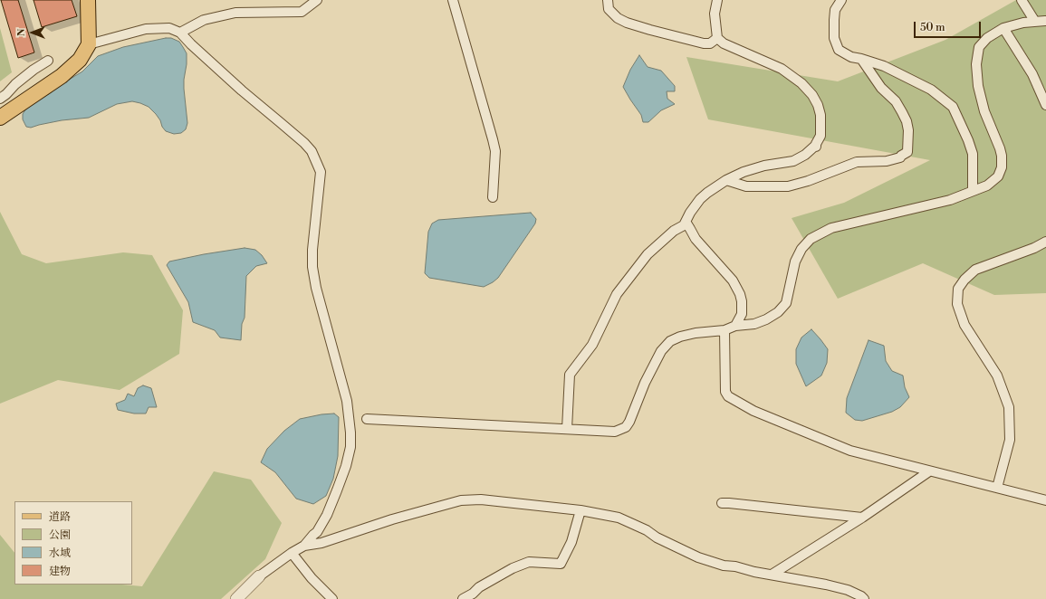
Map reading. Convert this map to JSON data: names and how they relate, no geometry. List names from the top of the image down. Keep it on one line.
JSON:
{"legend":["道路","公園","水域","建物"],"scale_bar":"50 m","north":"left"}
